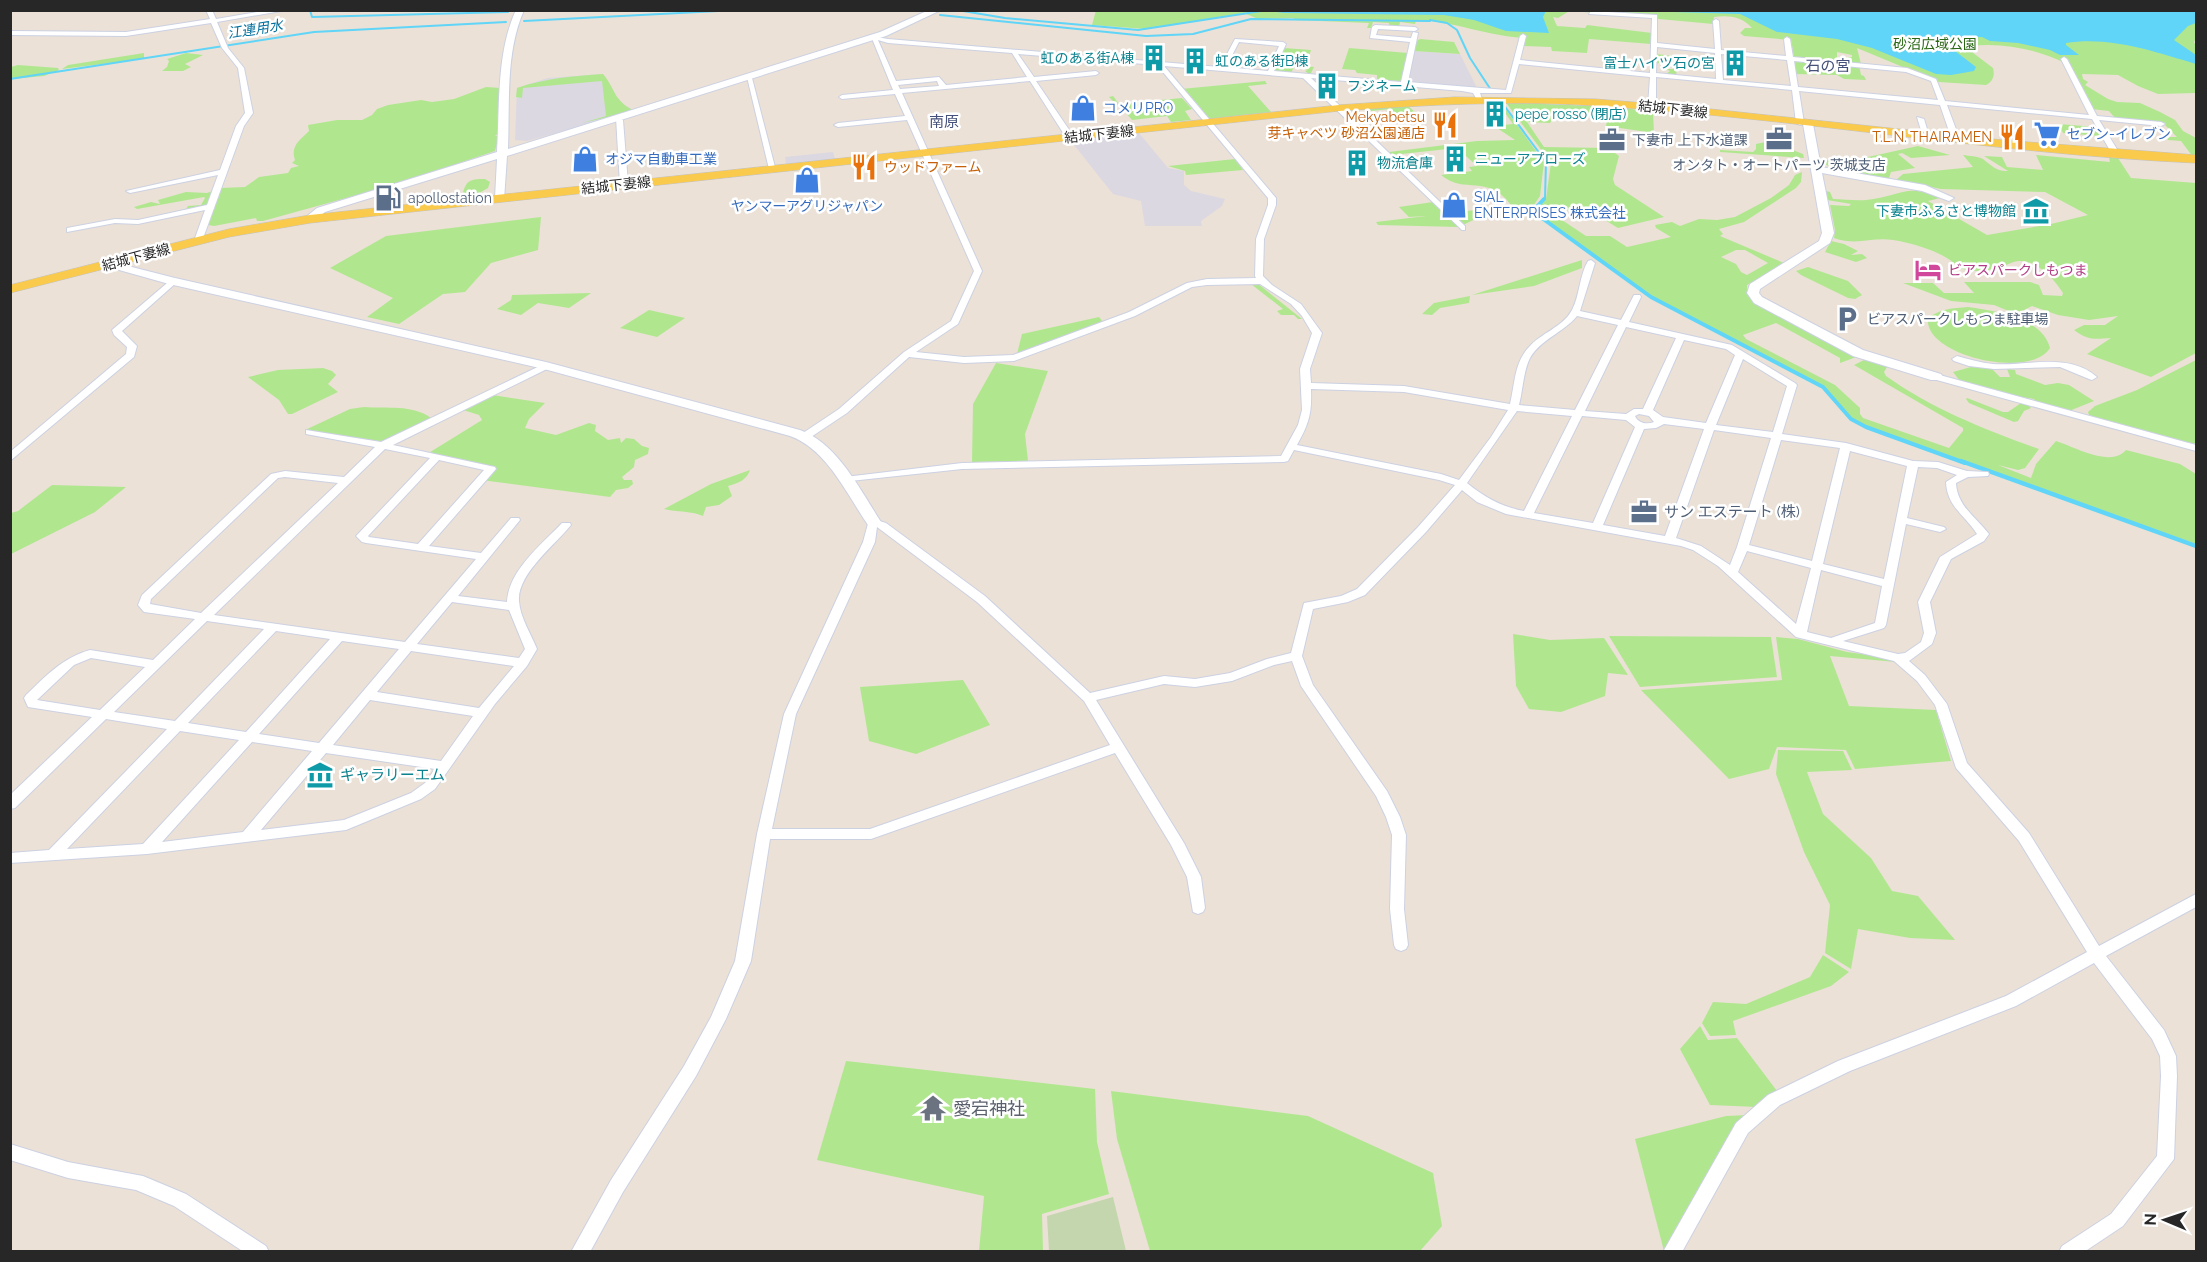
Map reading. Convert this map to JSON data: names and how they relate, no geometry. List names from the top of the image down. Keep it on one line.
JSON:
{"streets":{"main road":["結城下妻線"]},"districts":["石の宮","南原"],"water":["江連用水"],"parks":["砂沼広域公園"],"places":{"building":["虹のある街A棟","虹のある街B棟","富士ハイツ石の宮","フジネーム","pepe rosso (閉店)","ニューアプローズ","物流倉庫"],"shop":["コメリPRO","オジマ自動車工業","ヤンマーアグリジャパン","SIAL ENTERPRISES 株式会社"],"restaurant":["Mekyabetsu 芽キャベツ 砂沼公園通店","T.L.N. THAIRAMEN","ウッドファーム"],"supermarket":["セブン-イレブン"],"office":["オンタト・オートパーツ 茨城支店","下妻市 上下水道課","サン エステート (株)"],"fuel station":["apollostation"],"museum":["下妻市ふるさと博物館","ギャラリーエム"],"hotel":["ビアスパークしもつま"],"parking":["ビアスパークしもつま駐車場"],"temple":["愛宕神社"]},"north":"left"}
